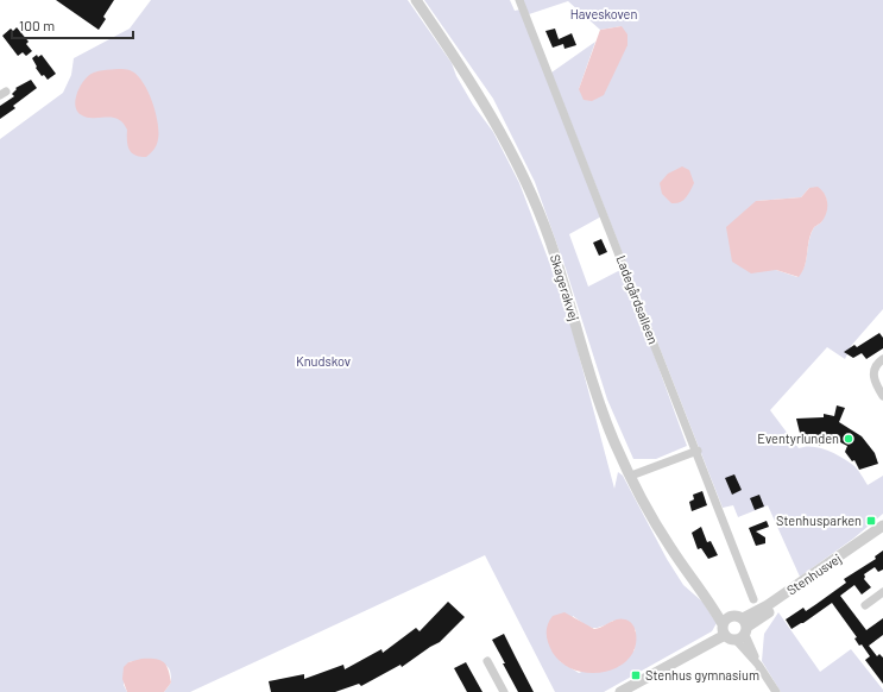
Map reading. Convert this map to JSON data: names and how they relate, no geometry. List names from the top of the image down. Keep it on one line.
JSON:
{"streets":{"street":["Skagerakvej","Ladegårdsalleen","Stenhusvej"]},"parks":["Haveskoven","Knudskov"],"places":{"other":["Eventyrlunden"],"transit":["Stenhusparken","Stenhus gymnasium"]},"scale_bar":"100 m"}
